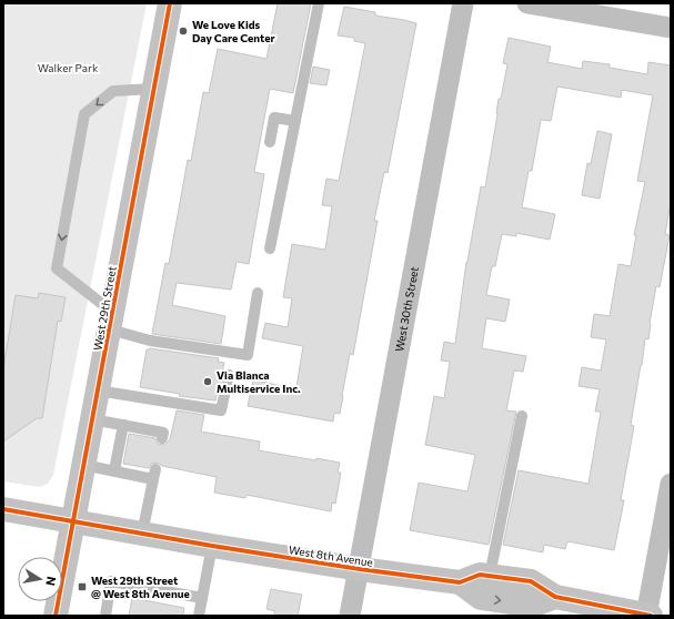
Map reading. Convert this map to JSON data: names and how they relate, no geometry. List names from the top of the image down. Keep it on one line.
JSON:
{"streets":{"street":["West 29th Street","West 30th Street","West 8th Avenue"]},"crossings":[["West 29th Street","West 8th Avenue"],["West 30th Street","West 8th Avenue"]],"parks":["Walker Park"],"places":{"other":["We Love Kids Day Care Center","Via Blanca Multiservice Inc."],"transit":["West 29th Street @ West 8th Avenue"]},"north":"right"}
